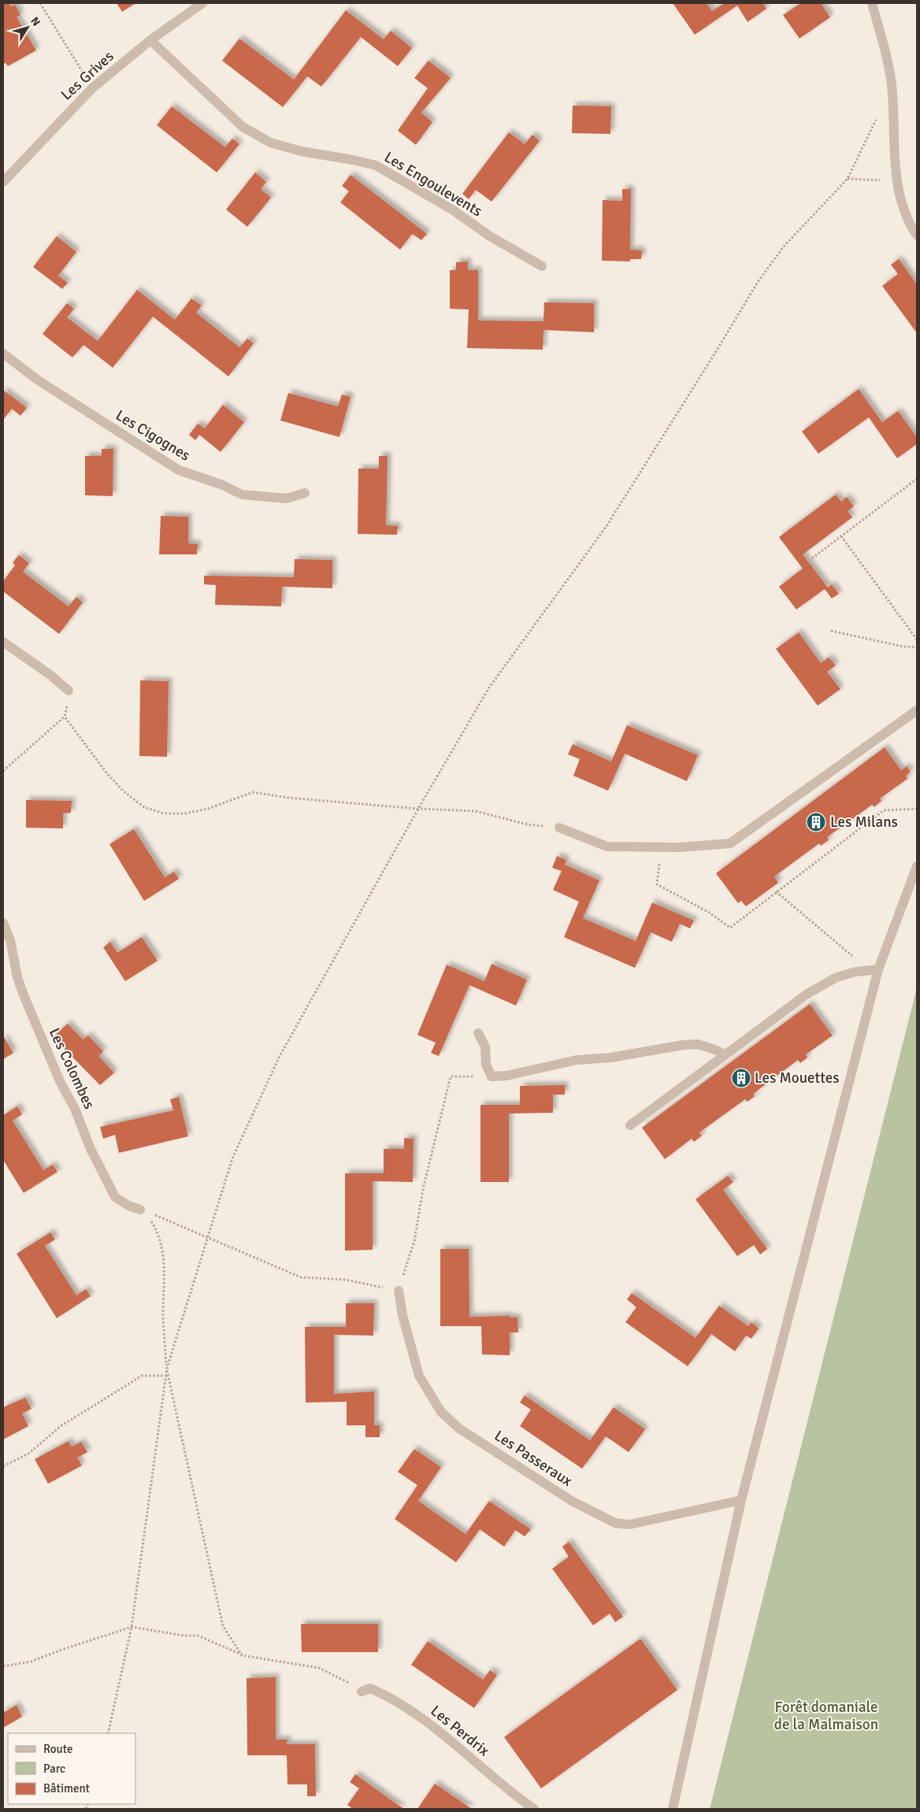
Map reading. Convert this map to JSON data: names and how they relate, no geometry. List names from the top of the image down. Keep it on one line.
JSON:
{"streets":{"street":["Les Grives","Les Engoulevents","Les Cigognes","Les Colombes","Les Passeraux","Les Perdrix"]},"crossings":[["Les Grives","Les Engoulevents"]],"parks":["Forêt domaniale de la Malmaison"],"places":{"building":["Les Milans","Les Mouettes"]},"legend":["Route","Parc","Bâtiment"],"north":"top right"}
